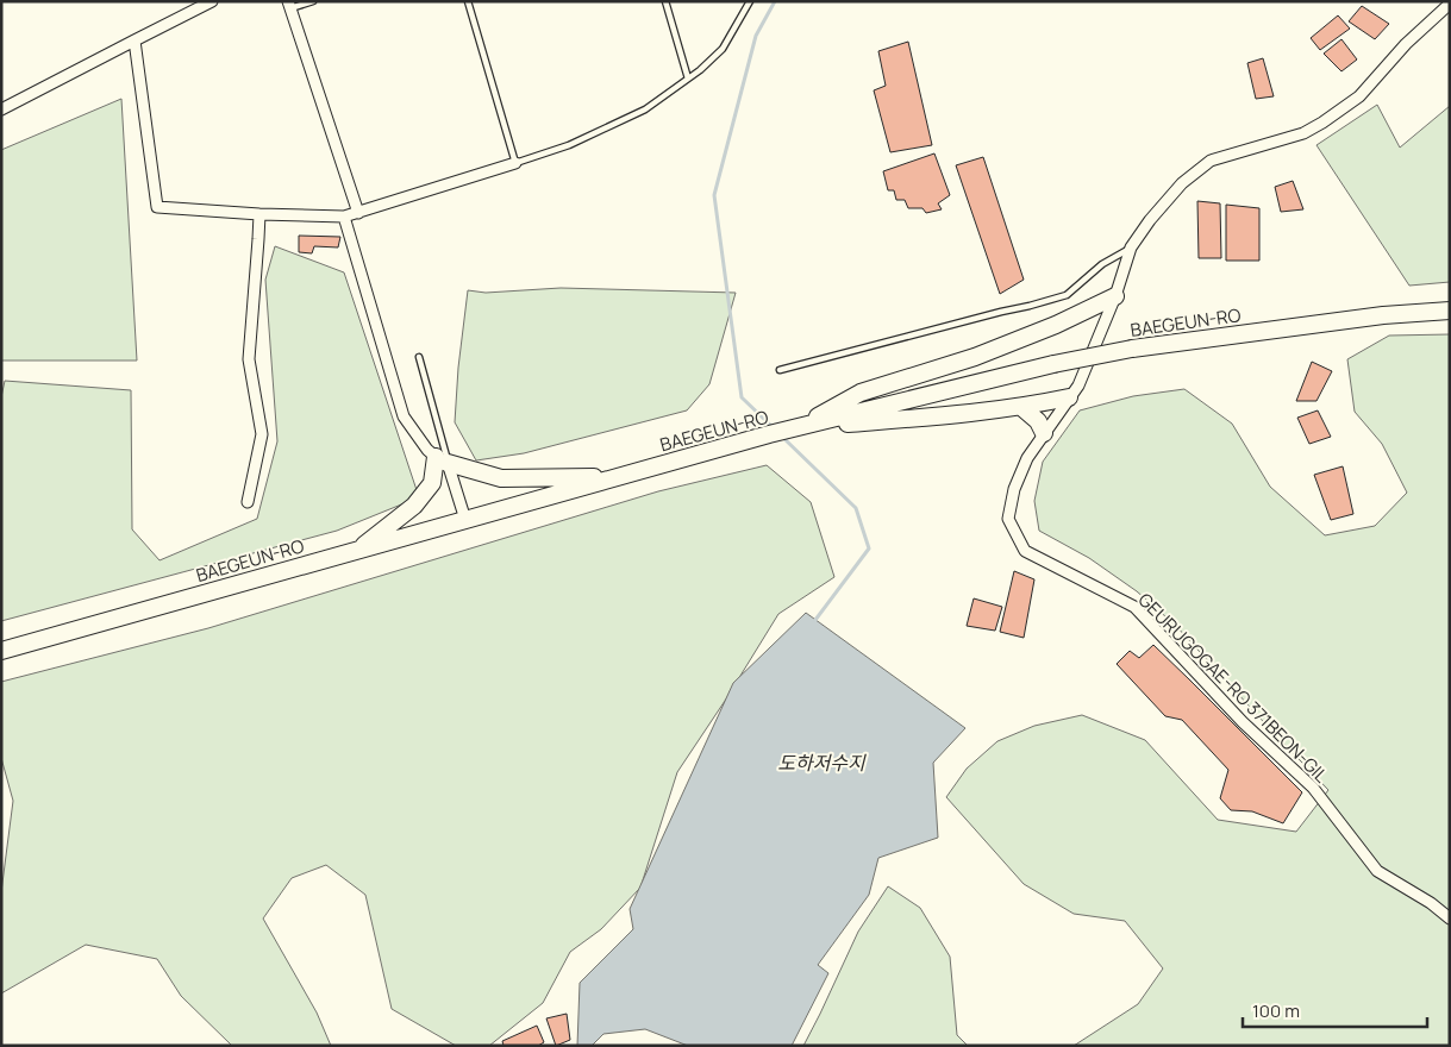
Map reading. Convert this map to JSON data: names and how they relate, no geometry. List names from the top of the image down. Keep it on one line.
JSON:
{"streets":{"main road":["BAEGEUN-RO"],"street":["GEURUGOGAE-RO 371BEON-GIL"]},"water":["도하저수지"],"scale_bar":"100 m"}
